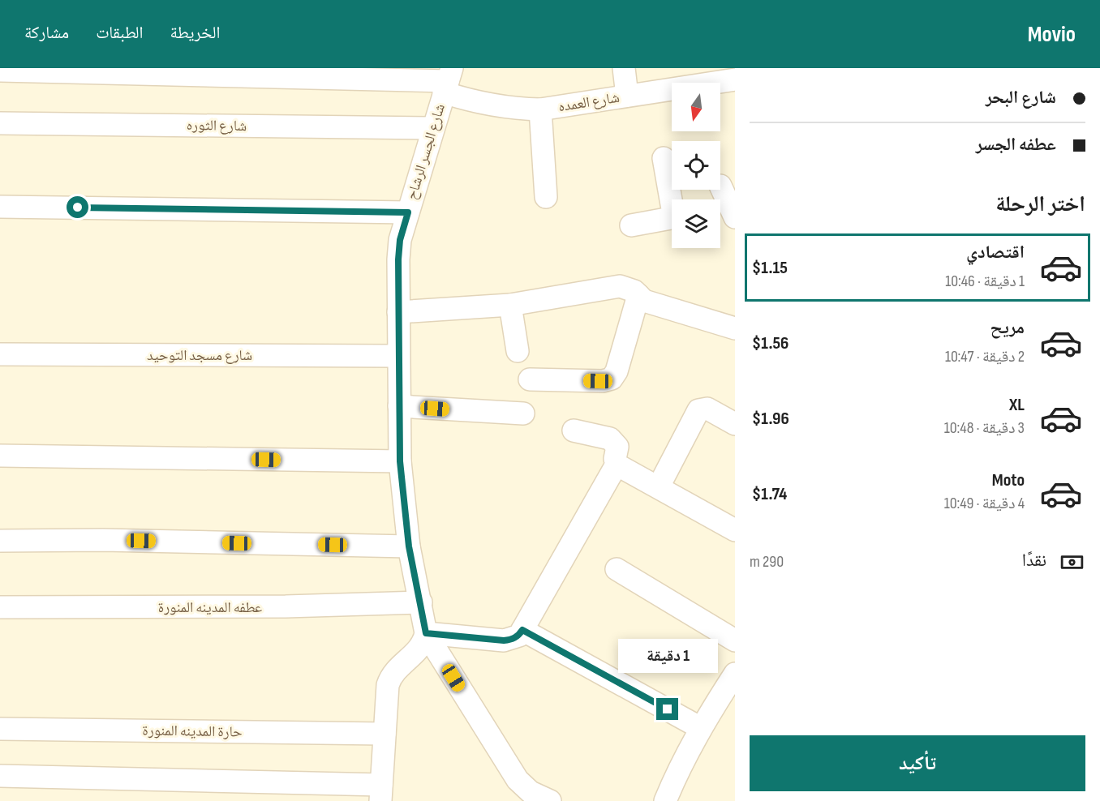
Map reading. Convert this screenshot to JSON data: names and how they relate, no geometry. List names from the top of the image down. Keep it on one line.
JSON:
{"streets":{"street":["شارع العمده","شارع الثوره","شارع الجسر الرشاح","شارع مسجد التوحيد","عطفه المدينه المنورة","حارة المدينه المنورة"]},"crossings":[["شارع العمده","شارع الجسر الرشاح"],["شارع الثوره","شارع الجسر الرشاح"],["شارع الجسر الرشاح","شارع مسجد التوحيد"],["شارع الجسر الرشاح","عطفه المدينه المنورة"]],"north":"bottom","page":{"header":"Movio","nav":["الخريطة","الطبقات","مشاركة"],"banner":["شارع البحر","عطفه الجسر"],"heading":"اختر الرحلة","list":[{"name":"اقتصادي","note":"1 دقيقة · 10:46","value":"$1.15"},{"name":"مريح","note":"2 دقيقة · 10:47","value":"$1.56"},{"name":"XL","note":"3 دقيقة · 10:48","value":"$1.96"},{"name":"Moto","note":"4 دقيقة · 10:49","value":"$1.74"}],"pay":["نقدًا","290 m"],"bubble":"1 دقيقة","buttons":"تأكيد"}}
